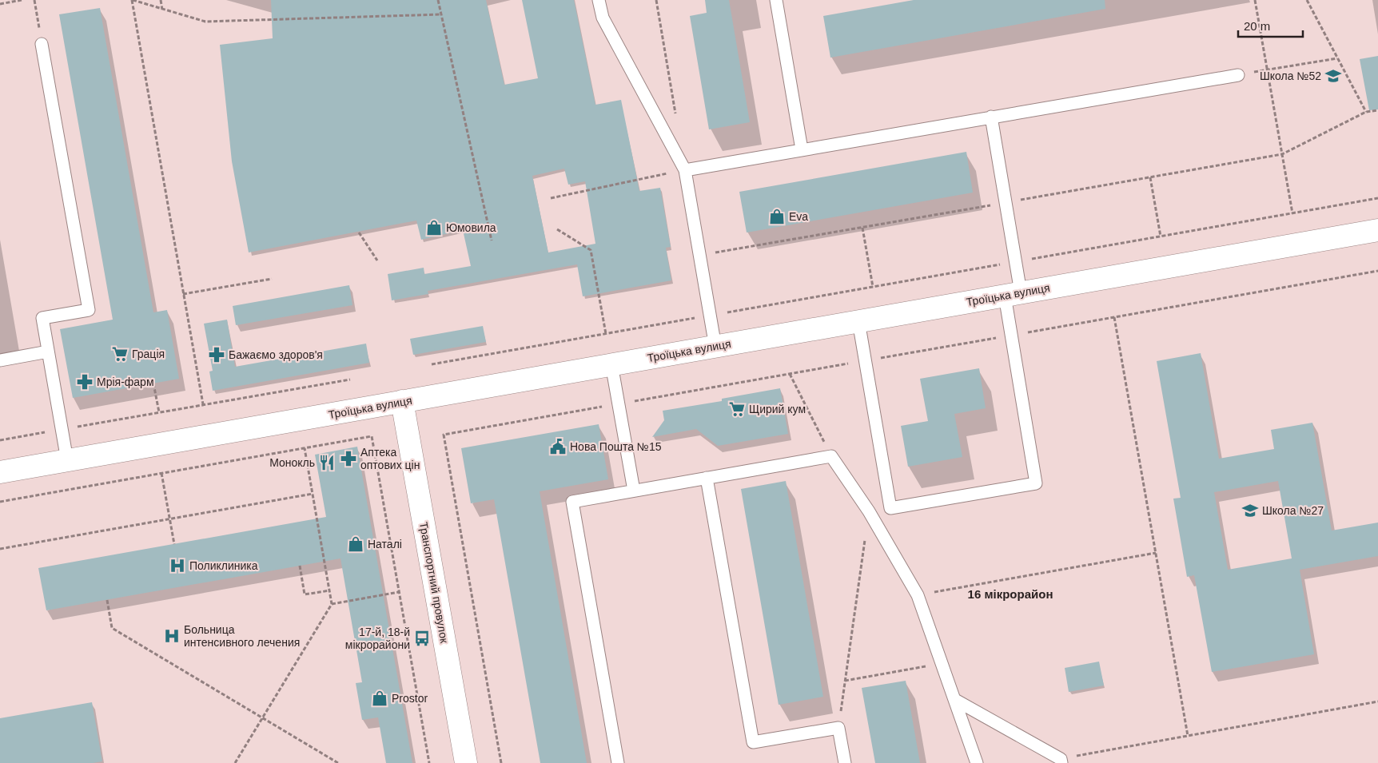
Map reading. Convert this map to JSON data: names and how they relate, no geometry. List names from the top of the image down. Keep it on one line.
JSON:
{"streets":{"street":["Троїцька вулиця","Транспортний провулок"]},"crossings":[["Троїцька вулиця","Транспортний провулок"]],"districts":["16 мікрорайон"],"places":{"school or university":["Школа №52","Школа №27"],"shop":["Eva","Юмовила","Наталі","Prostor"],"supermarket":["Грація","Щирий кум"],"pharmacy":["Бажаємо здоров'я","Мрія-фарм","Аптека оптових цін"],"public building":["Нова Пошта №15"],"restaurant":["Монокль"],"hospital":["Поликлиника","Больница интенсивного лечения"],"bus stop":["17-й, 18-й мікрорайони"]},"scale_bar":"20 m"}
